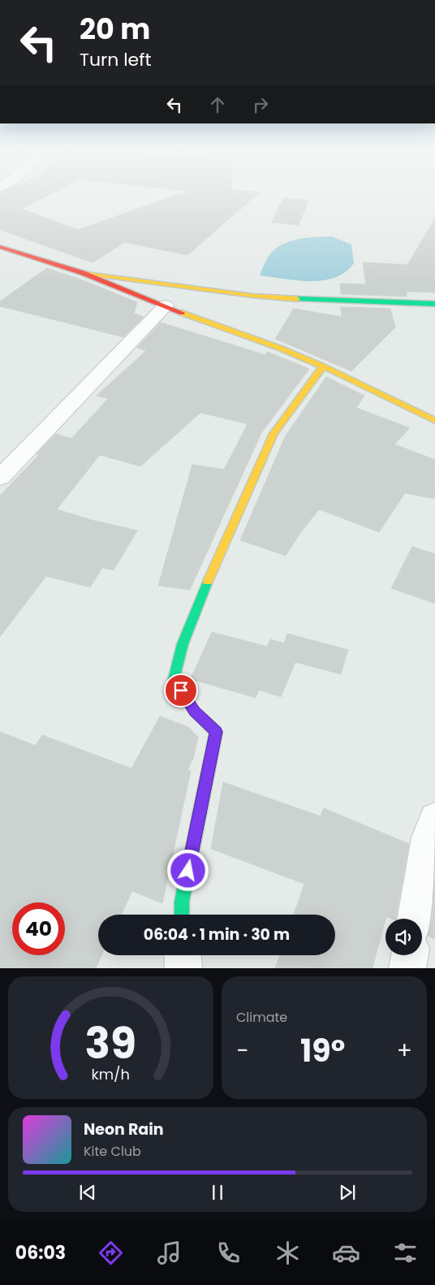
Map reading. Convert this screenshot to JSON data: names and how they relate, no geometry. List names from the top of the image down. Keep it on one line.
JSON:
{"page":{"turn":["20 m","Turn left"],"limit":"40","trip":"06:04 · 1 min · 30 m","tile":"Climate","heat":["−","19°","+"],"song":["Neon Rain","Kite Club"],"tabs":"06:03","gauge":["39","km/h"]}}
